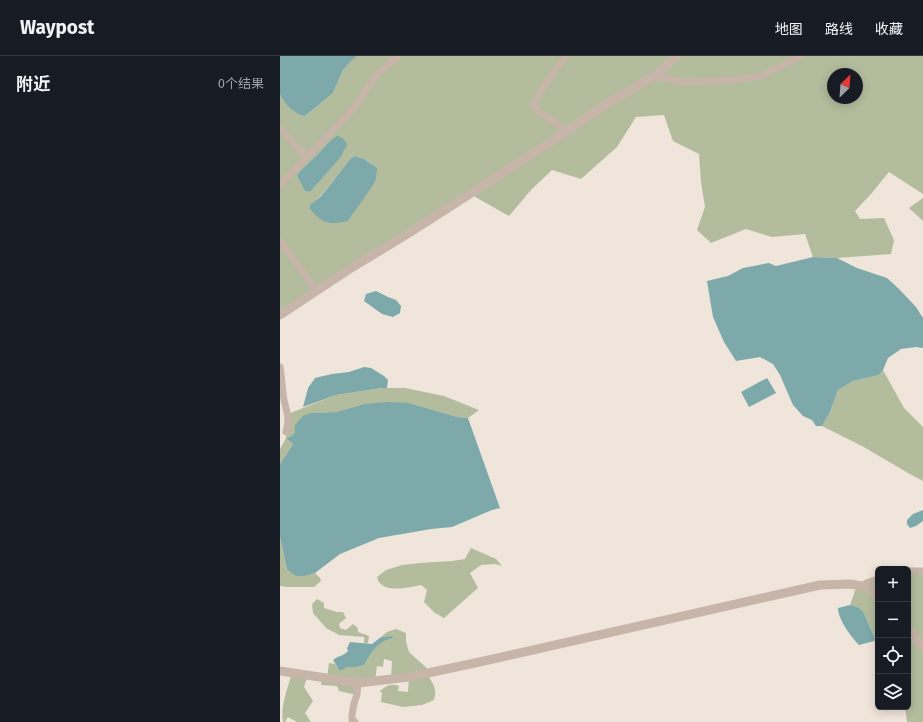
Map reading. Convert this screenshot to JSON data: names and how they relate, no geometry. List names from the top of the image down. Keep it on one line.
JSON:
{"north":"top right","page":{"header":"Waypost","nav":["地图","路线","收藏"],"heading":["附近","0个结果"],"map_buttons":["+","−"]}}
